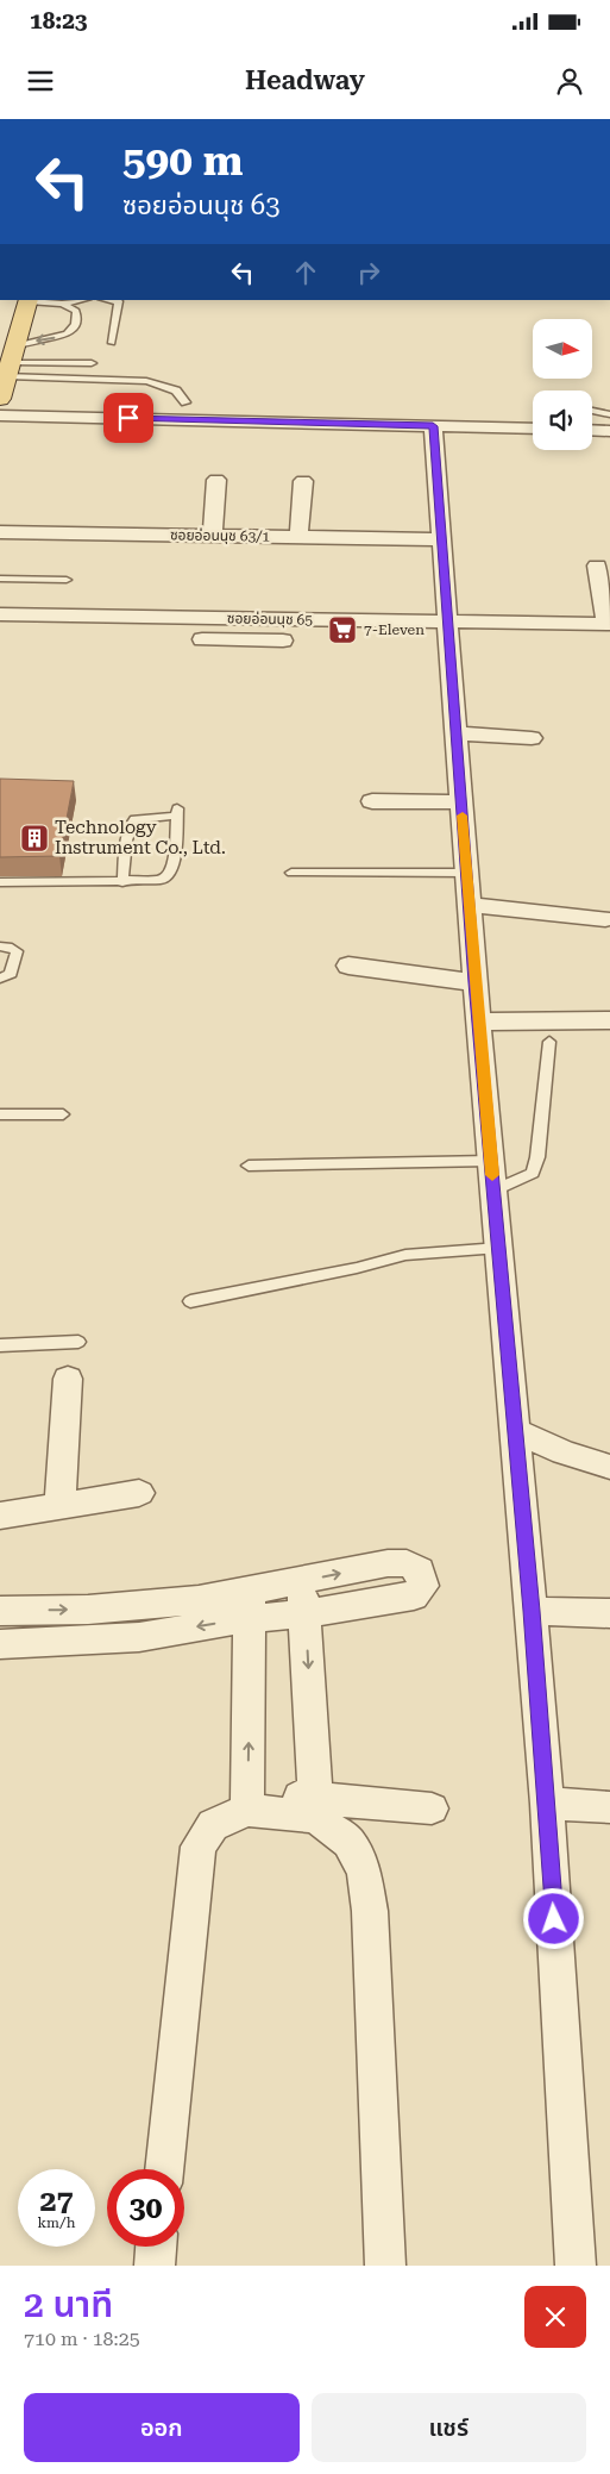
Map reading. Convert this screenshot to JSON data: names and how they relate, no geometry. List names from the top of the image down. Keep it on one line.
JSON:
{"streets":{"street":["ซอยอ่อนนุช 63/1","ซอยอ่อนนุช 65"]},"places":{"supermarket":["7-Eleven"],"building":["Technology Instrument Co., Ltd."]},"north":"right","page":{"status":"18:23","header":"Headway","turn":["590 m","ซอยอ่อนนุช 63"],"speed":"27 km/h","limit":"30","heading":["2 นาที","710 m · 18:25"],"buttons":["ออก","แชร์"]}}
